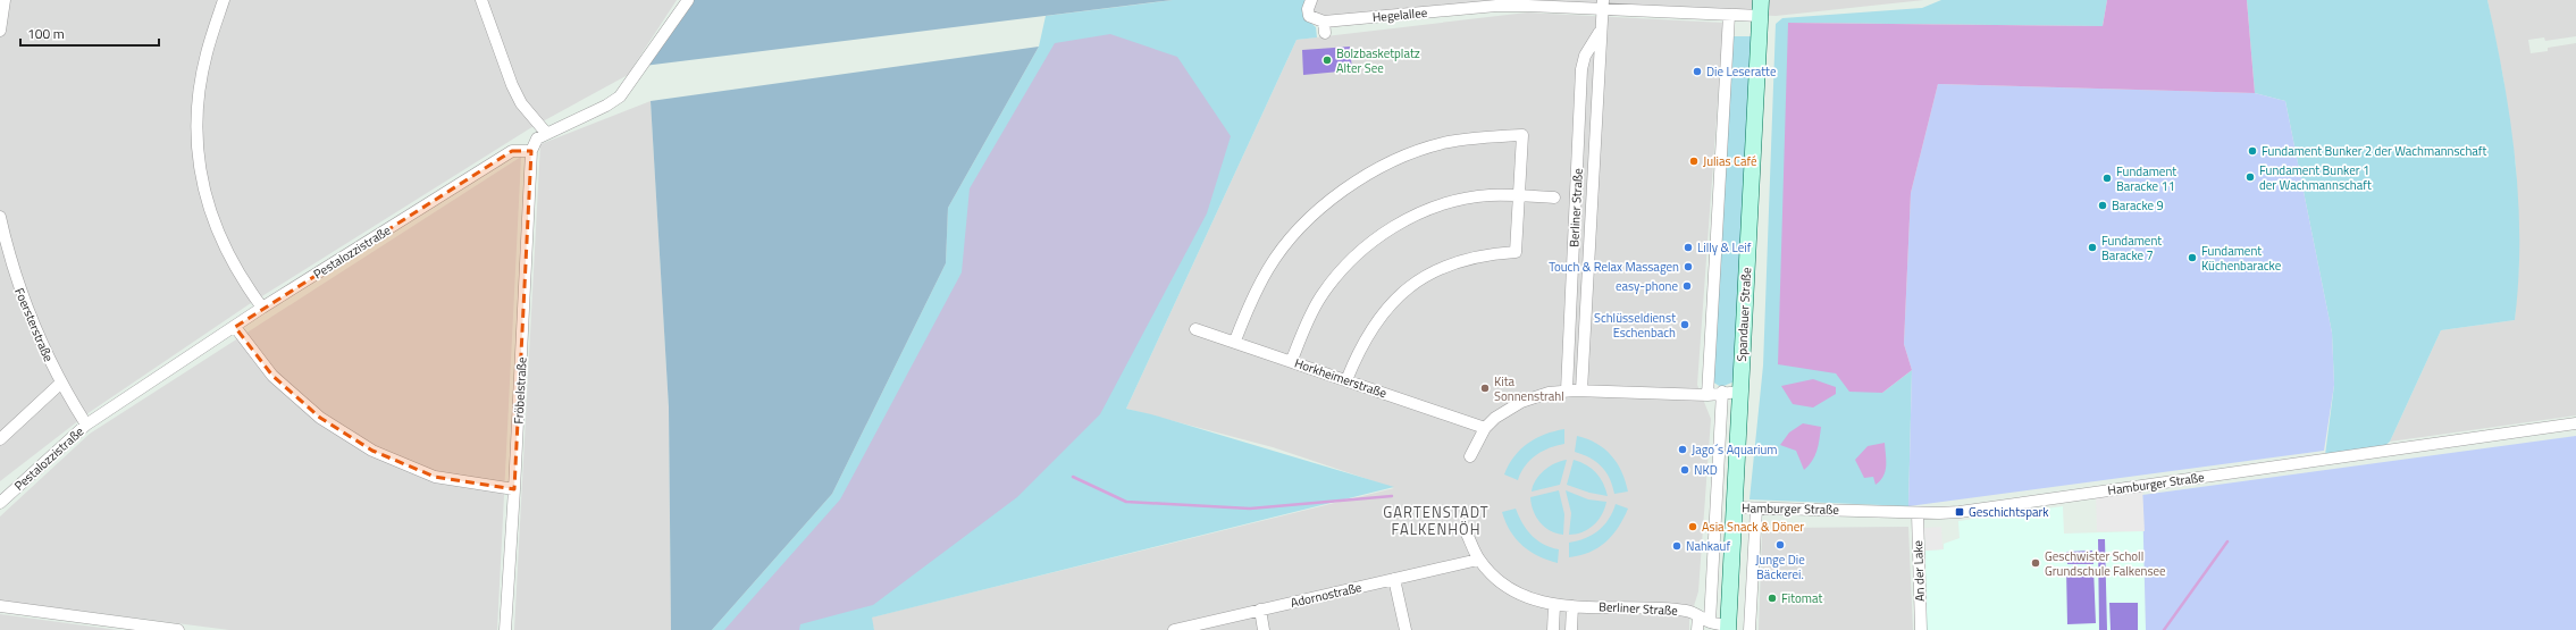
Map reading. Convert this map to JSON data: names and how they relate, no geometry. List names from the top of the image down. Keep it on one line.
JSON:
{"streets":{"main road":["Spandauer Straße"],"street":["Hegelallee","Berliner Straße","Pestalozzistraße","Foersterstraße","Horkheimerstraße","Fröbelstraße","Hamburger Straße","An der Lake","Adornostraße"]},"crossings":[["Hegelallee","Berliner Straße"],["Hegelallee","Spandauer Straße"],["Berliner Straße","Spandauer Straße"],["Berliner Straße","Adornostraße"],["Pestalozzistraße","Foersterstraße"],["Pestalozzistraße","Fröbelstraße"],["Spandauer Straße","Hamburger Straße"],["Hamburger Straße","An der Lake"]],"districts":["GARTENSTADT FALKENHÖH"],"places":{"other":["Bolzbasketplatz Alter See","Die Leseratte","Fundament Bunker 2 der Wachmannschaft","Julias Café","Fundament Bunker 1 der Wachmannschaft","Fundament Baracke 11","Baracke 9","Lilly & Leif","Fundament Baracke 7","Fundament Küchenbaracke","Touch & Relax Massagen","easy-phone","Schlüsseldienst Eschenbach","Kita Sonnenstrahl","Jago´s Aquarium","NKD","Asia Snack & Döner","Junge Die Bäckerei.","Nahkauf","Geschwister Scholl Grundschule Falkensee","Fitomat"],"transit":["Geschichtspark"]},"scale_bar":"100 m"}
